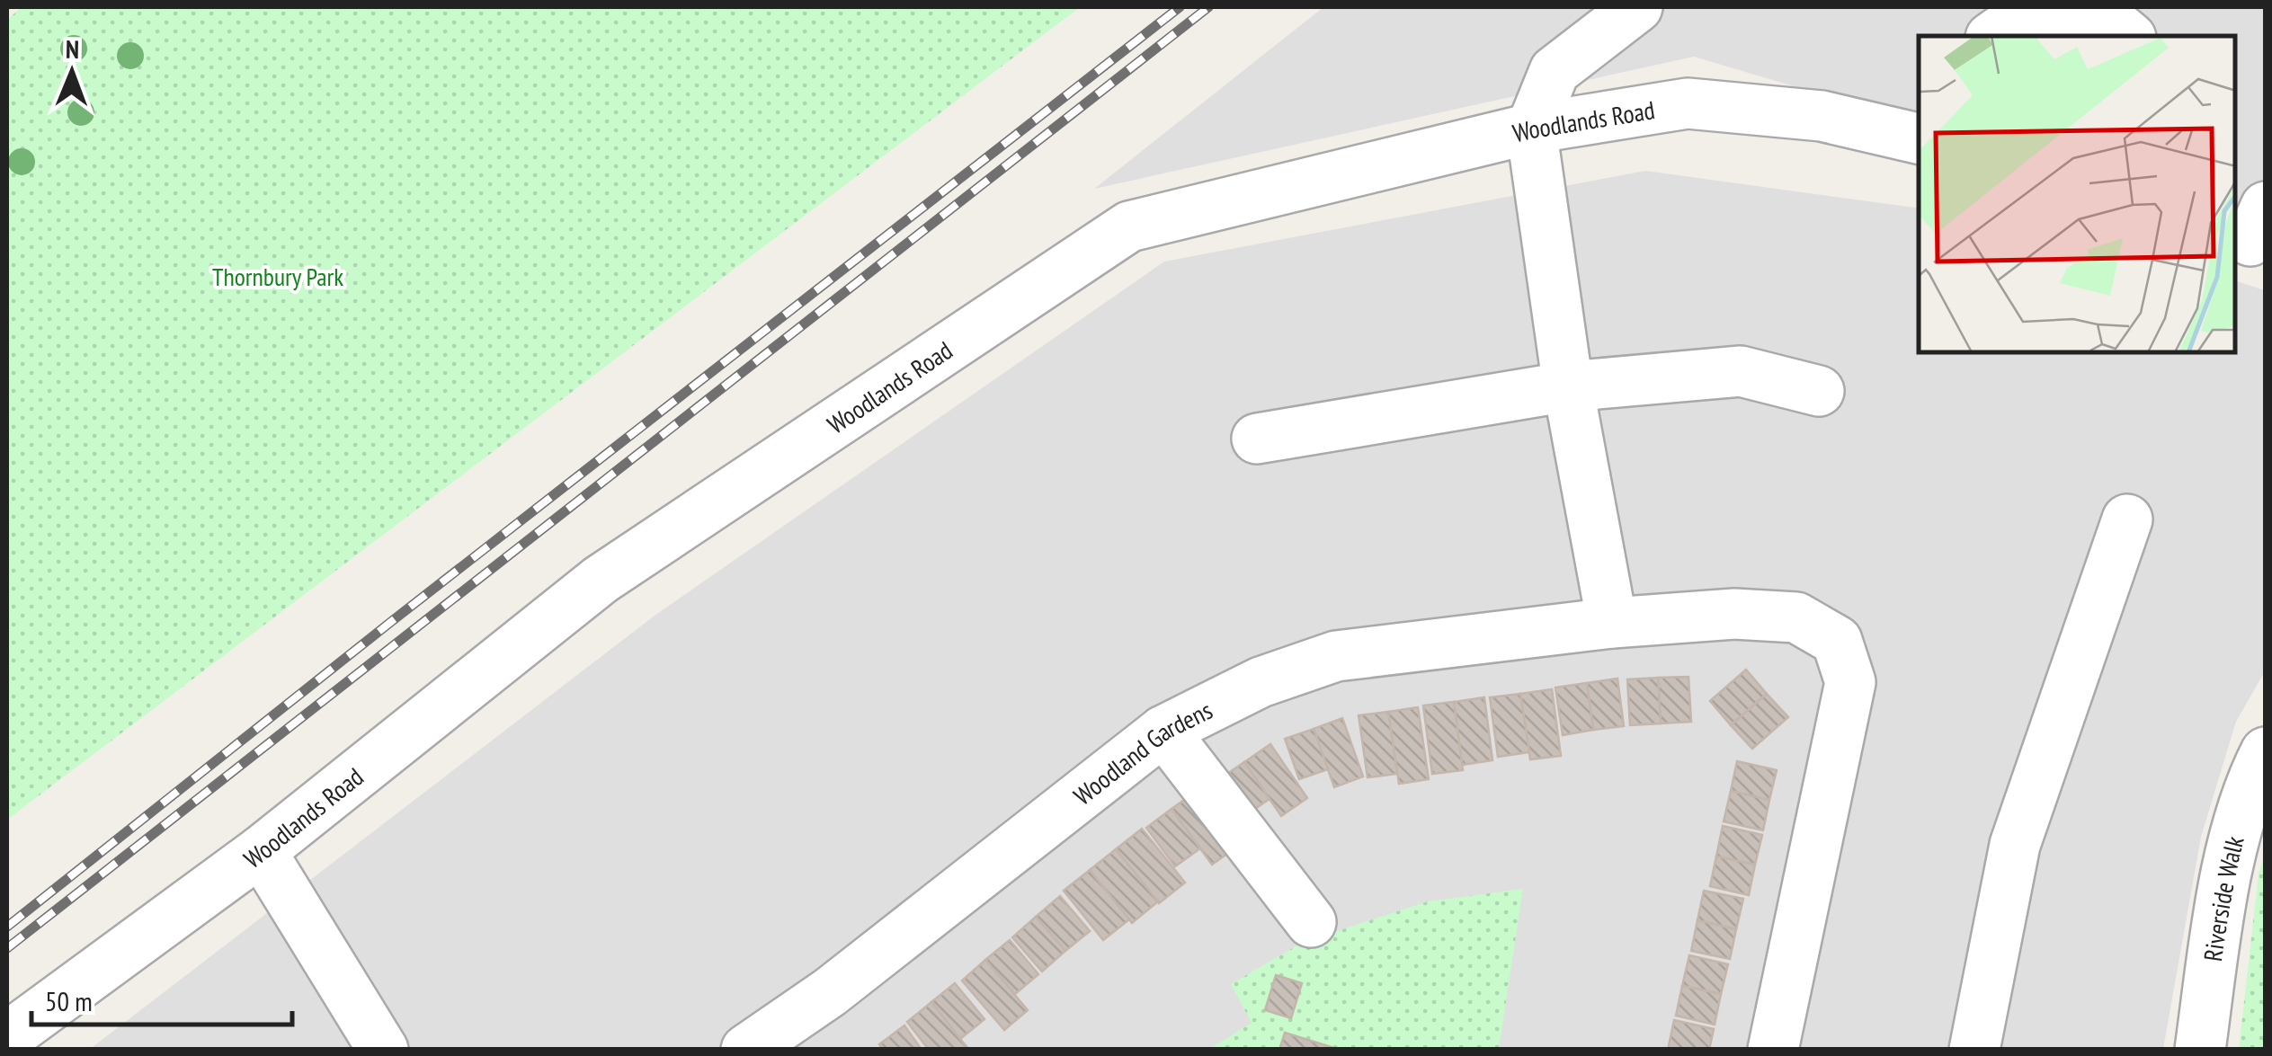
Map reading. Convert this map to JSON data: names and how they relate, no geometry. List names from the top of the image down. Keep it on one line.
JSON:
{"streets":{"street":["Woodlands Road","Woodland Gardens","Riverside Walk"]},"parks":["Thornbury Park"],"scale_bar":"50 m","north":"top"}
